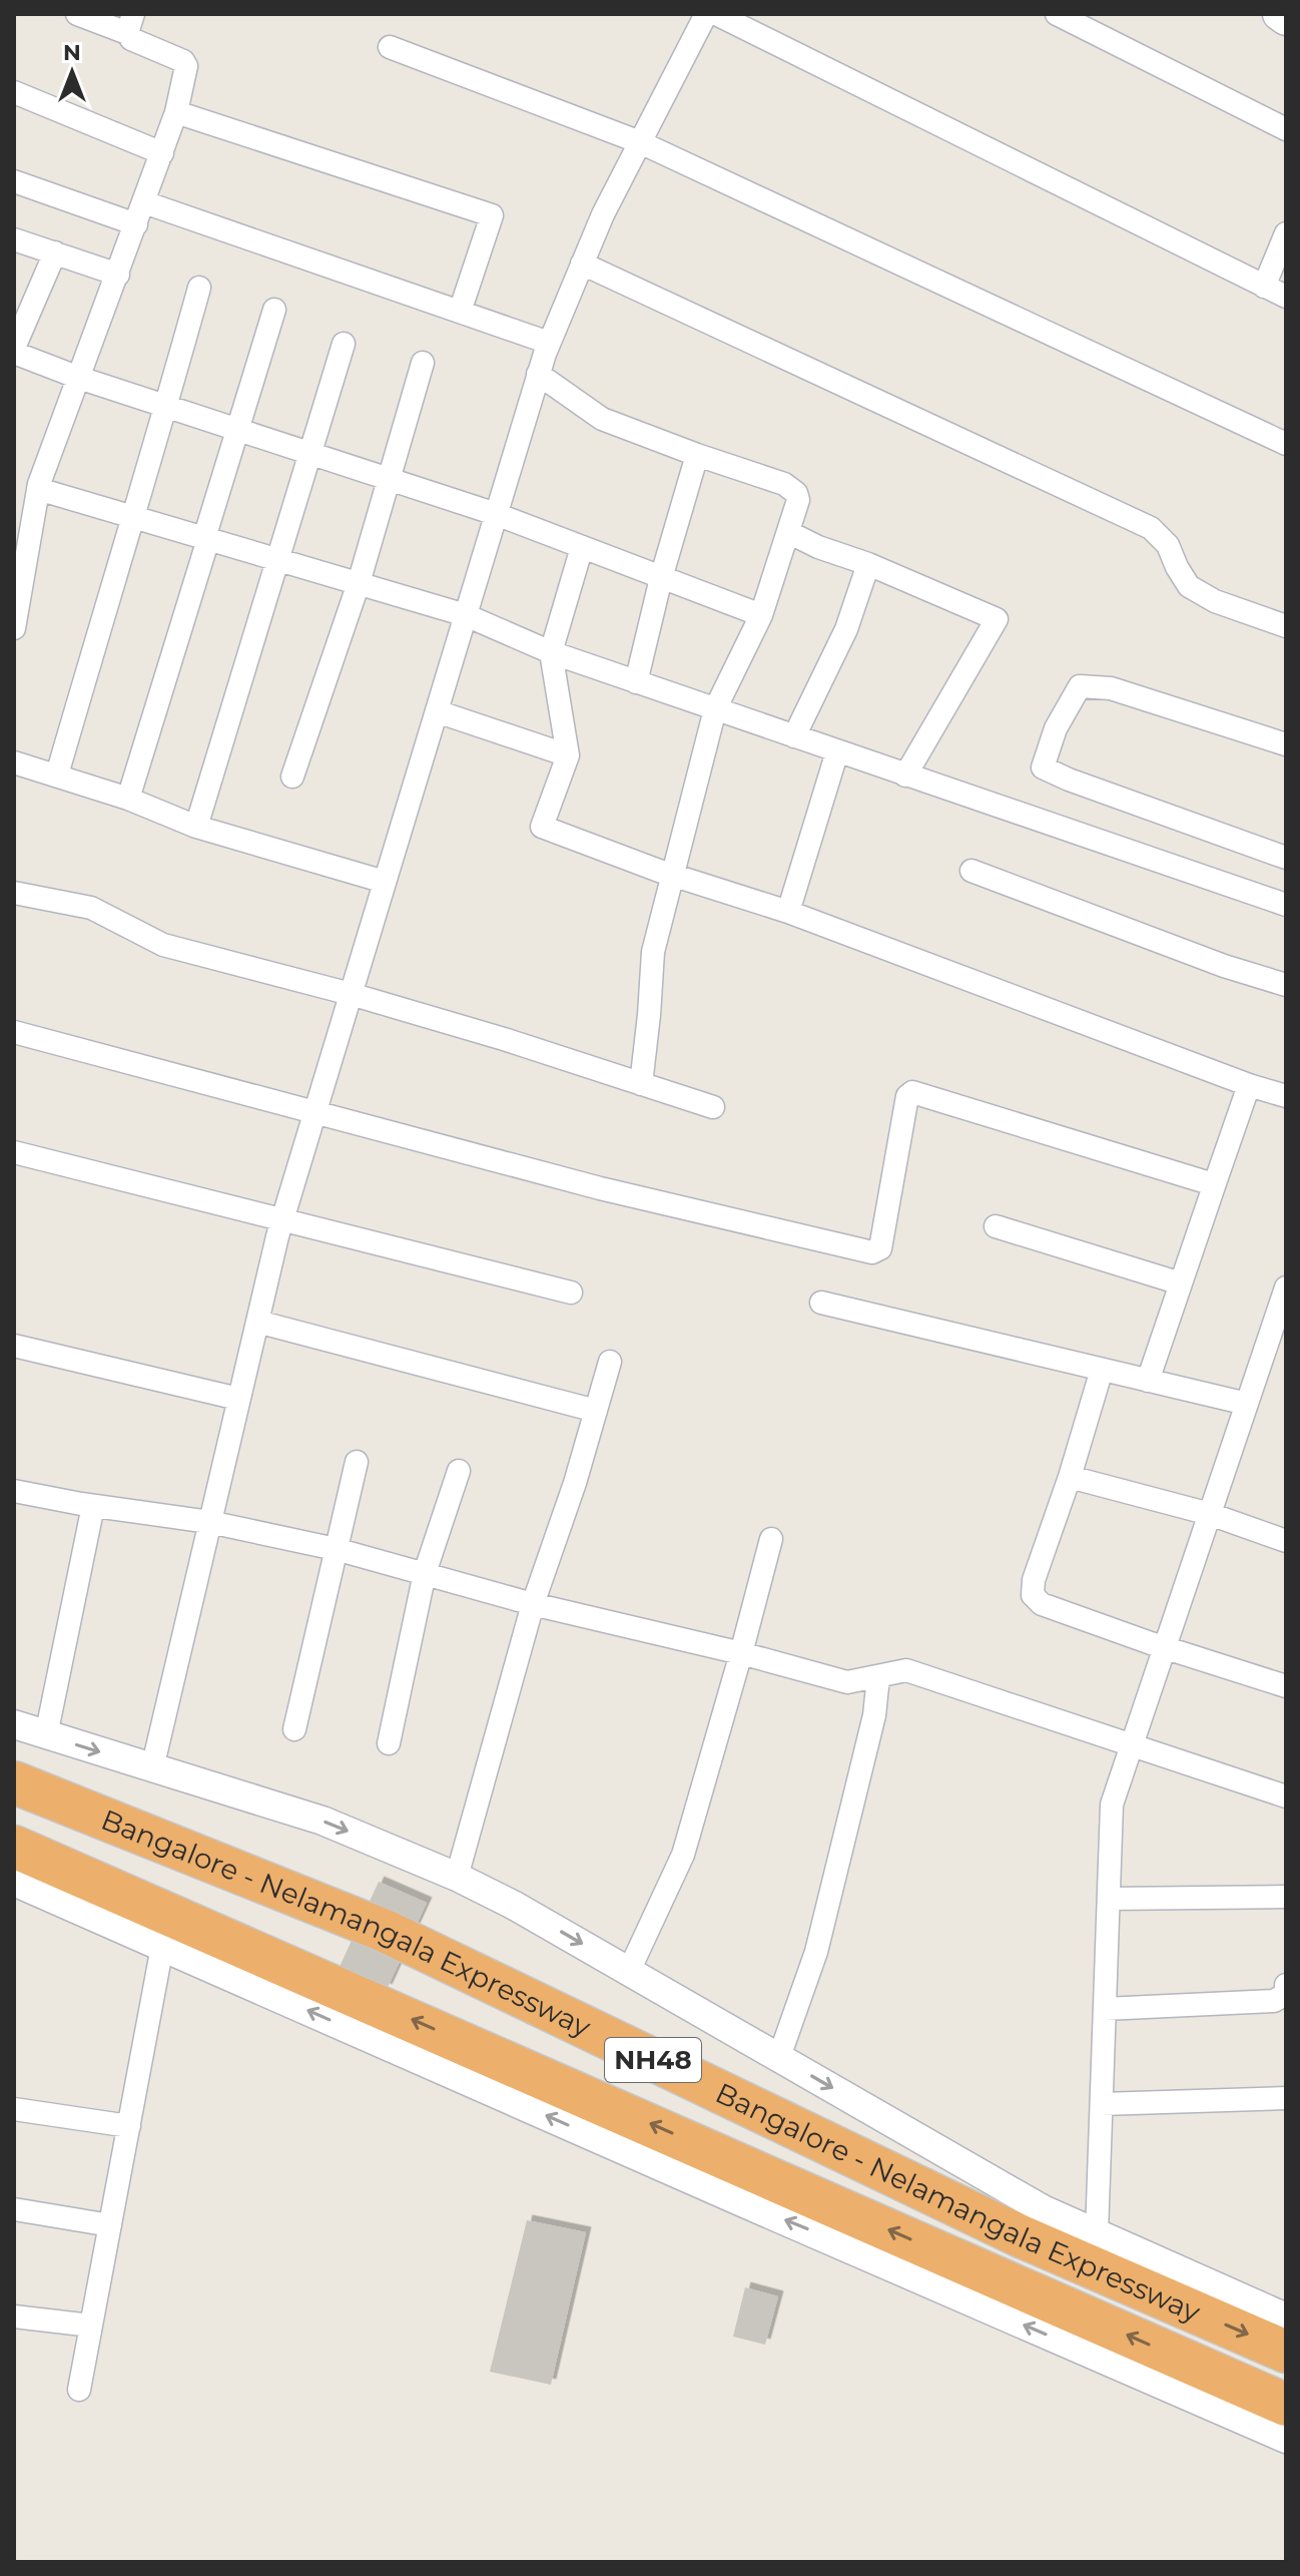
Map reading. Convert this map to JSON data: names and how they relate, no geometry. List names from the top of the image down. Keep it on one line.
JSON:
{"streets":{"highway":["Bangalore - Nelamangala Expressway","NH48"]},"north":"top"}
